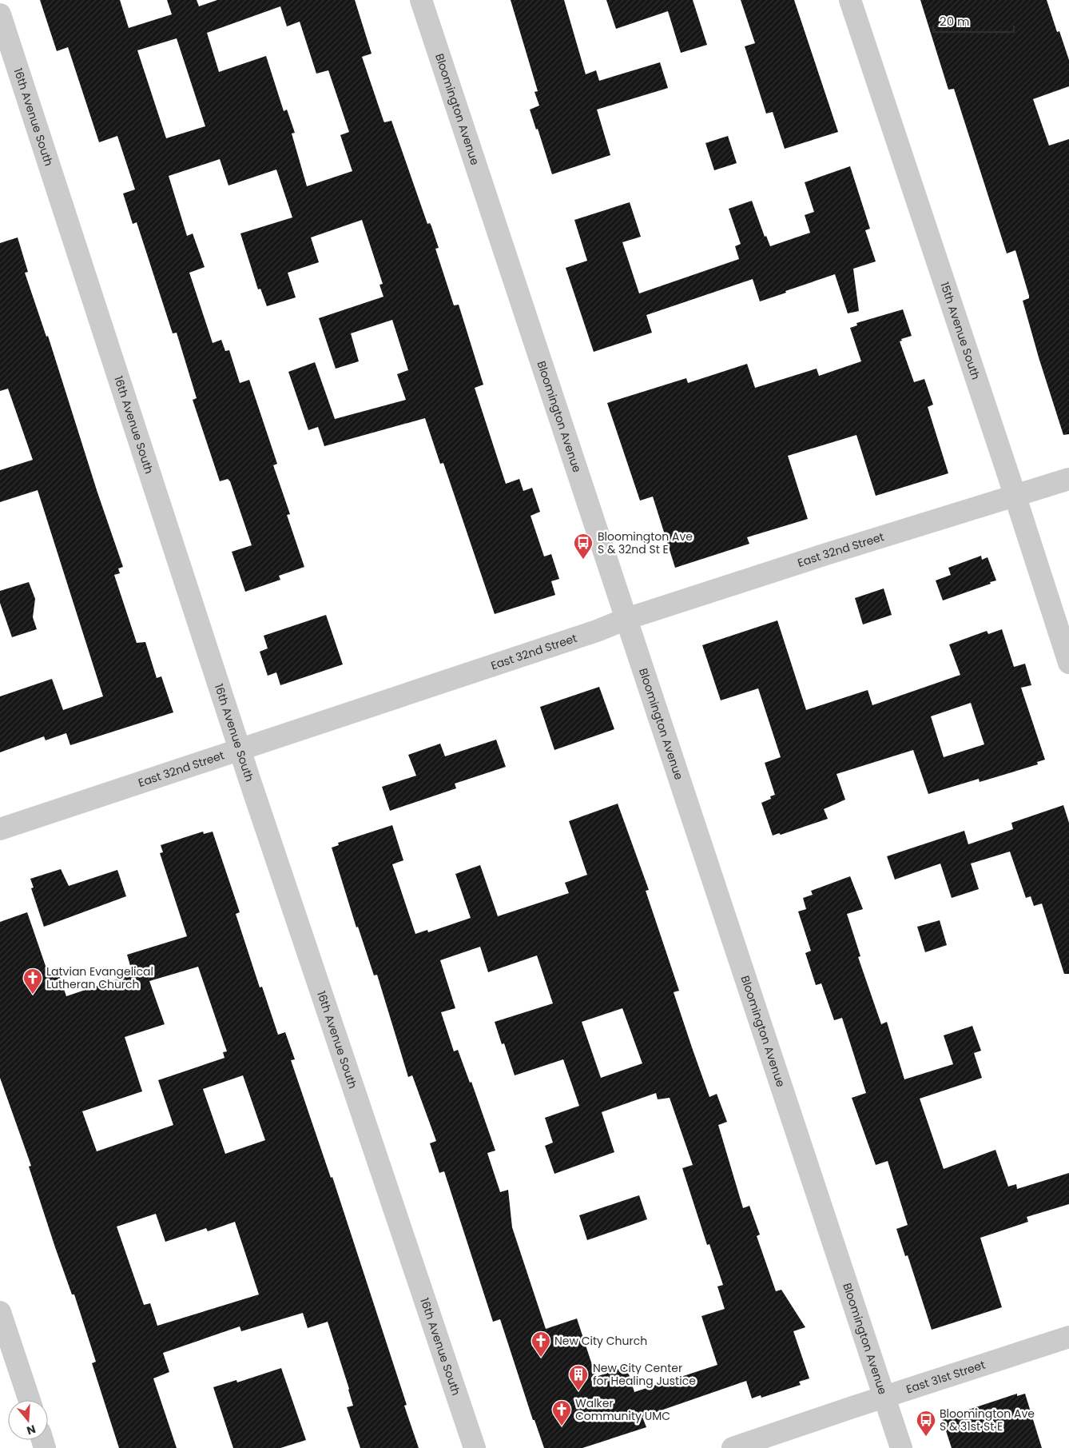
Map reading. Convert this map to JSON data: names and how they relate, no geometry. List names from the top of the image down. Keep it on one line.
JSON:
{"streets":{"street":["Bloomington Avenue","16th Avenue South","15th Avenue South","East 32nd Street","East 31st Street"]},"crossings":[["Bloomington Avenue","East 32nd Street"],["Bloomington Avenue","East 31st Street"],["16th Avenue South","East 32nd Street"],["15th Avenue South","East 32nd Street"]],"places":{"bus stop":["Bloomington Ave S & 32nd St E","Bloomington Ave S & 31st St E"],"church":["Latvian Evangelical Lutheran Church","New City Church","Walker Community UMC"],"building":["New City Center for Healing Justice"]},"scale_bar":"20 m","north":"bottom"}
